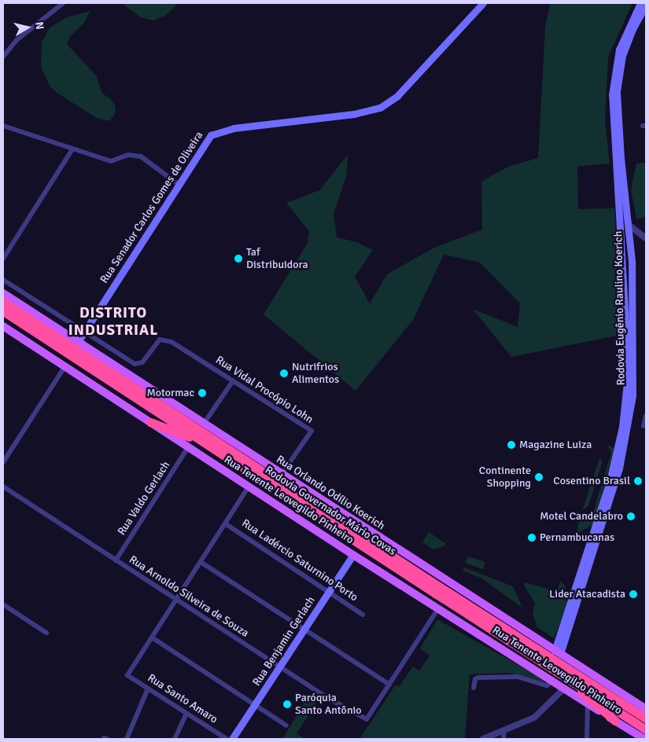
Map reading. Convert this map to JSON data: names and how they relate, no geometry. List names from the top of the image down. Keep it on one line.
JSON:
{"streets":{"highway":["Rodovia Governador Mário Covas"],"main road":["Rua Senador Carlos Gomes de Oliveira","Rodovia Eugênio Raulino Koerich","Rua Orlando Odílio Koerich","Rua Tenente Leovegildo Pinheiro","Rua Benjamin Gerlach"],"street":["Rua Vidal Procópio Lohn","Rua Valdo Gerlach","Rua Ladércio Saturnino Porto","Rua Arnoldo Silveira de Souza","Rua Santo Amaro"]},"crossings":[["Rua Senador Carlos Gomes de Oliveira","Rua Vidal Procópio Lohn"],["Rua Senador Carlos Gomes de Oliveira","Rua Orlando Odílio Koerich"],["Rodovia Eugênio Raulino Koerich","Rua Orlando Odílio Koerich"],["Rua Vidal Procópio Lohn","Rua Orlando Odílio Koerich"],["Rua Valdo Gerlach","Rua Tenente Leovegildo Pinheiro"],["Rua Valdo Gerlach","Rua Arnoldo Silveira de Souza"],["Rua Tenente Leovegildo Pinheiro","Rodovia Governador Mário Covas"],["Rua Tenente Leovegildo Pinheiro","Rua Benjamin Gerlach"],["Rua Ladércio Saturnino Porto","Rua Benjamin Gerlach"],["Rua Arnoldo Silveira de Souza","Rua Benjamin Gerlach"]],"districts":["DISTRITO INDUSTRIAL"],"places":["Taf Distribuidora","Nutrifrios Alimentos","Motormac","Magazine Luiza","Continente Shopping","Cosentino Brasil","Motel Candelabro","Pernambucanas","Lider Atacadista","Paróquia Santo Antônio"],"north":"right"}
